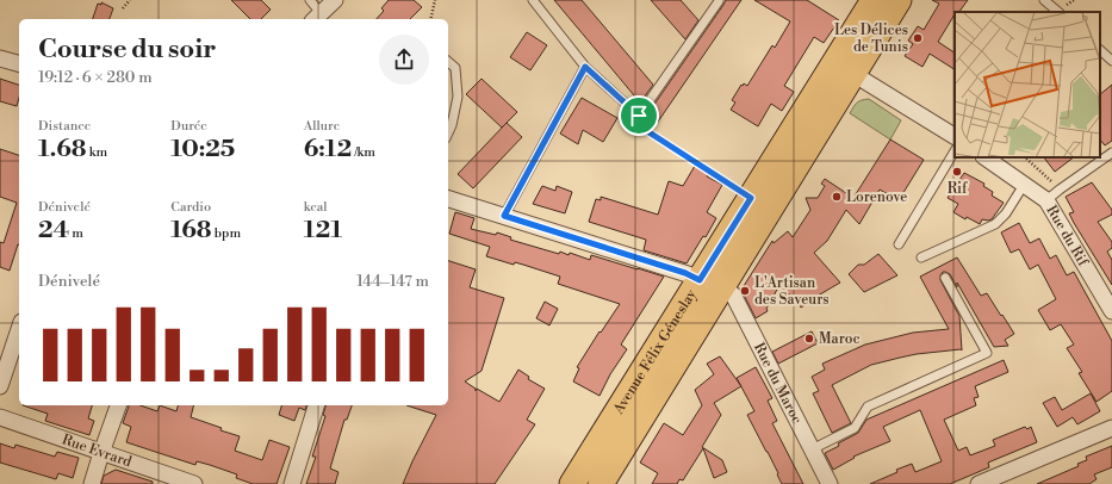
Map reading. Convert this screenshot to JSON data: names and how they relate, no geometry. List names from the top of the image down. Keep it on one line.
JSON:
{"streets":{"main road":["Avenue Félix Géneslay"],"street":["Rue du Rif","Rue du Maroc","Rue Evrard"]},"crossings":[["Avenue Félix Géneslay","Rue du Maroc"]],"places":["Les Délices de Tunis","Rif","Lorenove","L'Artisan des Saveurs","Maroc"],"page":{"heading":["Course du soir","19:12 · 6 × 280 m"],"stats":[["Distance","1.68 km"],["Durée","10:25"],["Allure","6:12 /km"],["Dénivelé","24 m"],["Cardio","168 bpm"],["kcal","121"]],"chart":["Dénivelé","144–147 m"]}}
